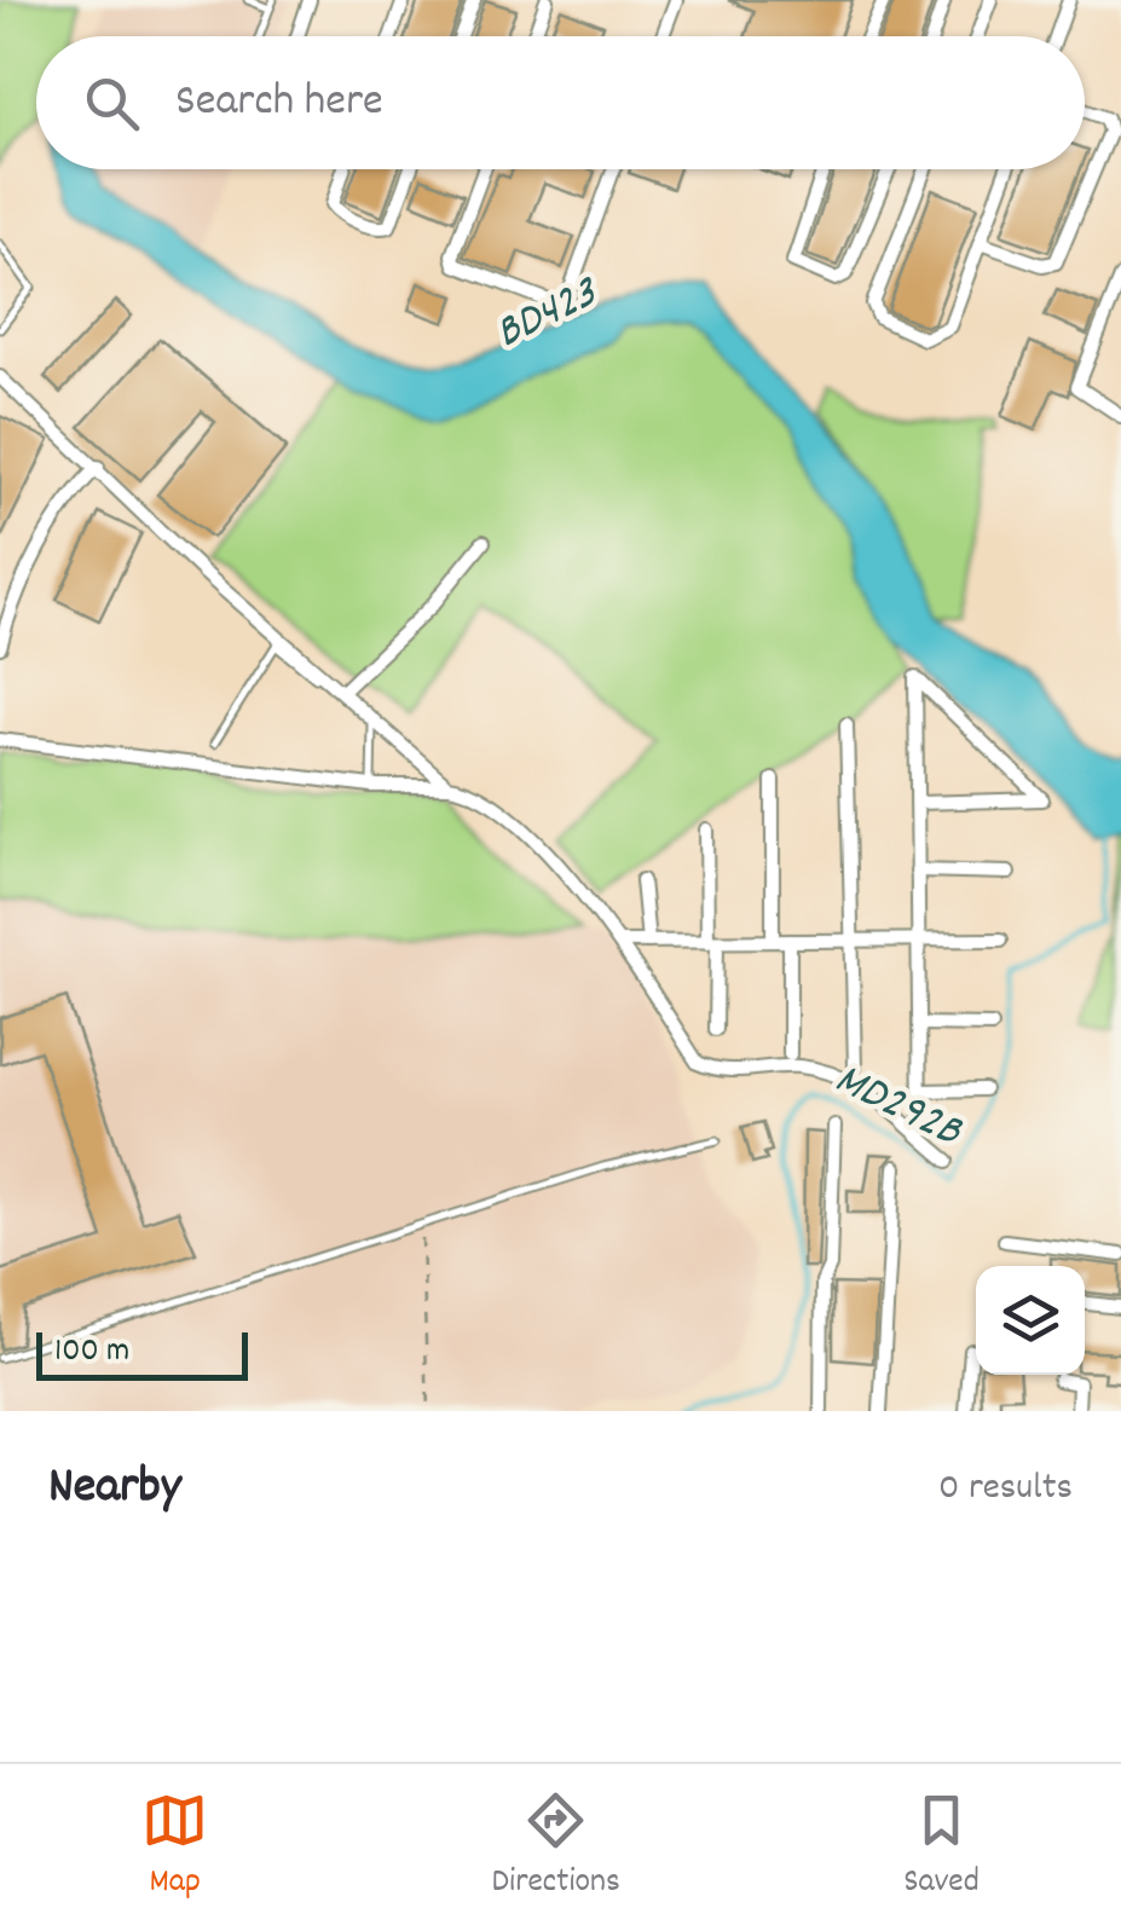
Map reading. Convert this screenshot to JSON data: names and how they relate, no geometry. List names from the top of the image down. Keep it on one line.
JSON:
{"water":["BD423","MD292B"],"scale_bar":"100 m","page":{"search":"Search here","scale":"100 m","heading":["Nearby","0 results"],"nav":["Map","Directions","Saved"]}}
